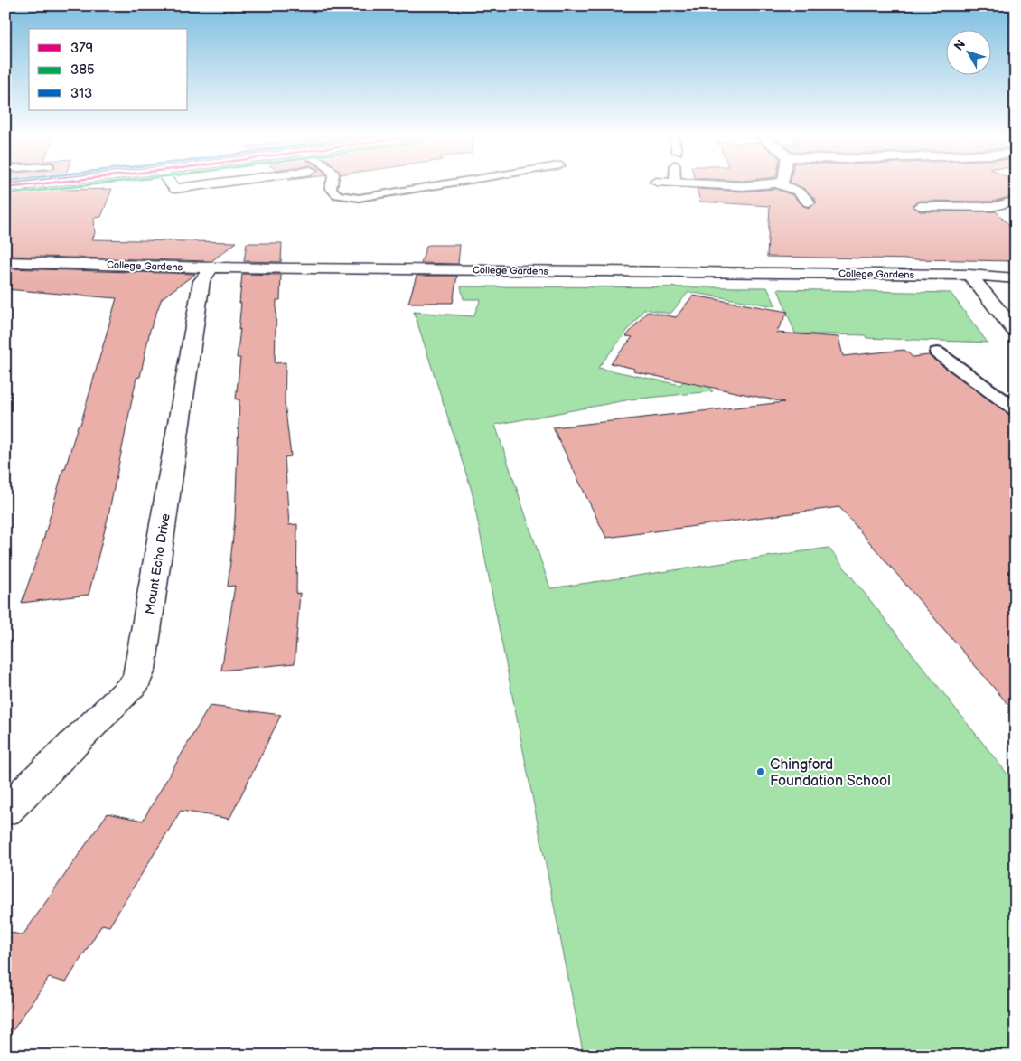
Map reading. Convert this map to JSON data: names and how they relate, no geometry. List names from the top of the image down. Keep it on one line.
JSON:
{"streets":{"street":["College Gardens","Mount Echo Drive"]},"crossings":[["College Gardens","Mount Echo Drive"]],"places":["Chingford Foundation School"],"lines":["transit line 379","transit line 385"],"legend":["379","385","313"],"north":"top left"}
